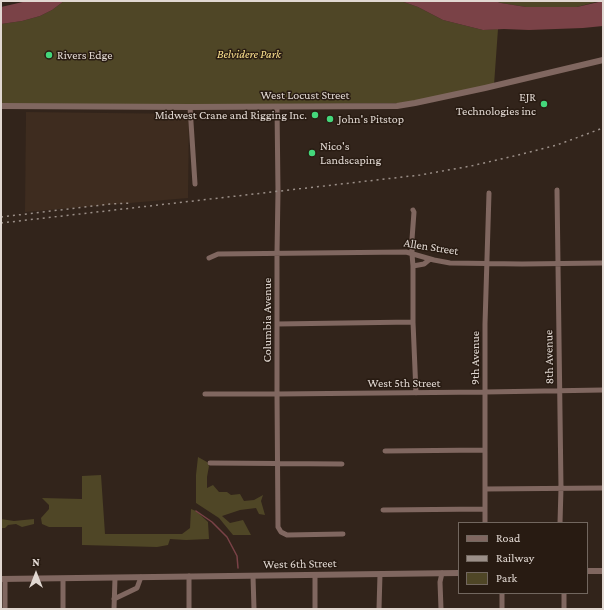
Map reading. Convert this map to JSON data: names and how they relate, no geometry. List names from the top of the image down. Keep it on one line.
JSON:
{"streets":{"street":["West Locust Street","Allen Street","Columbia Avenue","8th Avenue","9th Avenue","West 5th Street","West 6th Street"]},"crossings":[["West Locust Street","Columbia Avenue"],["Allen Street","Columbia Avenue"],["Allen Street","8th Avenue"],["Allen Street","9th Avenue"],["Columbia Avenue","West 5th Street"],["8th Avenue","West 5th Street"],["9th Avenue","West 5th Street"]],"parks":["Belvidere Park"],"places":["Rivers Edge","EJR Technologies inc","Midwest Crane and Rigging Inc.","John's Pitstop","Nico's Landscaping"],"legend":["Road","Railway","Park"],"north":"top"}
